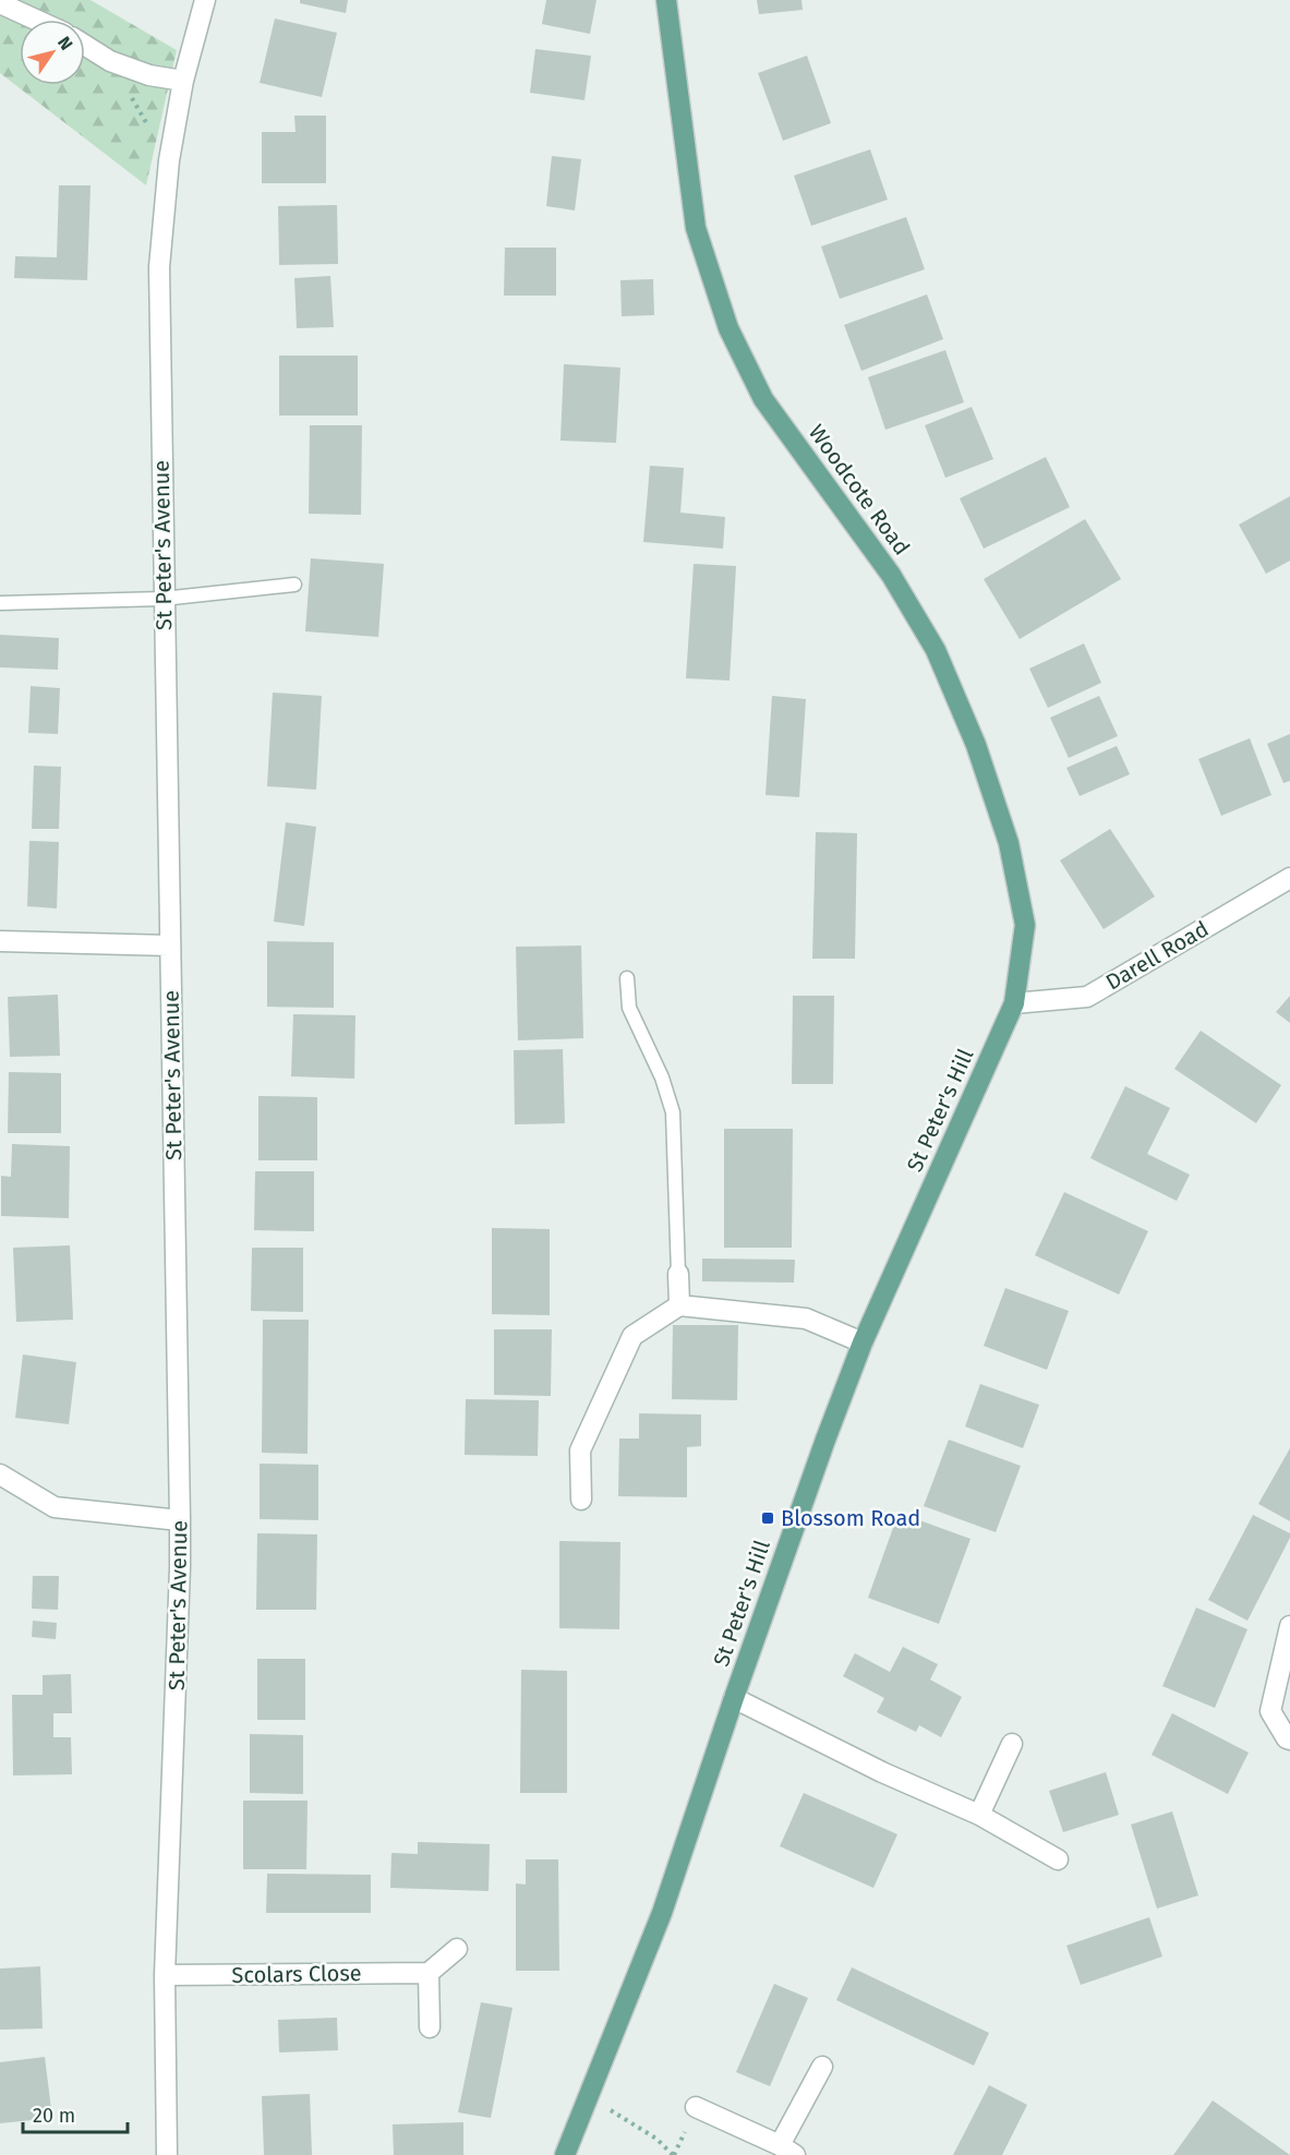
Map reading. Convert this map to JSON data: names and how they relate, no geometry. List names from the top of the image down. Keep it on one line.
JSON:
{"streets":{"main road":["Woodcote Road","St Peter's Hill"],"street":["St Peter's Avenue","Darell Road","Scolars Close"]},"crossings":[["Woodcote Road","Darell Road"],["Woodcote Road","St Peter's Hill"],["St Peter's Avenue","Scolars Close"],["Darell Road","St Peter's Hill"]],"places":{"transit":["Blossom Road"]},"scale_bar":"20 m","north":"top right"}
